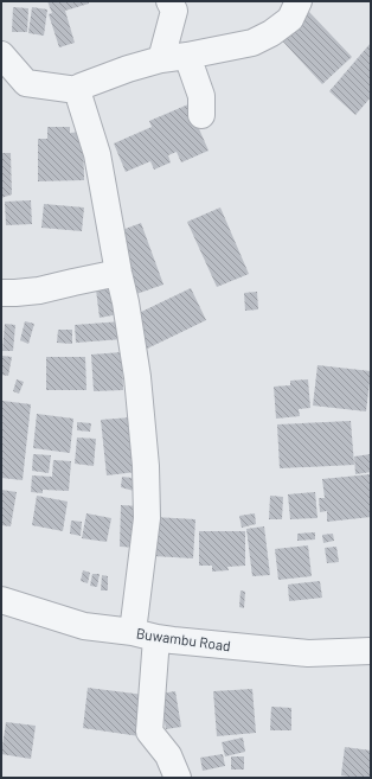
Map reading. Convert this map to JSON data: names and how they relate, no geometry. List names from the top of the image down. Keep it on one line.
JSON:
{"streets":{"street":["Buwambu Road"]}}
